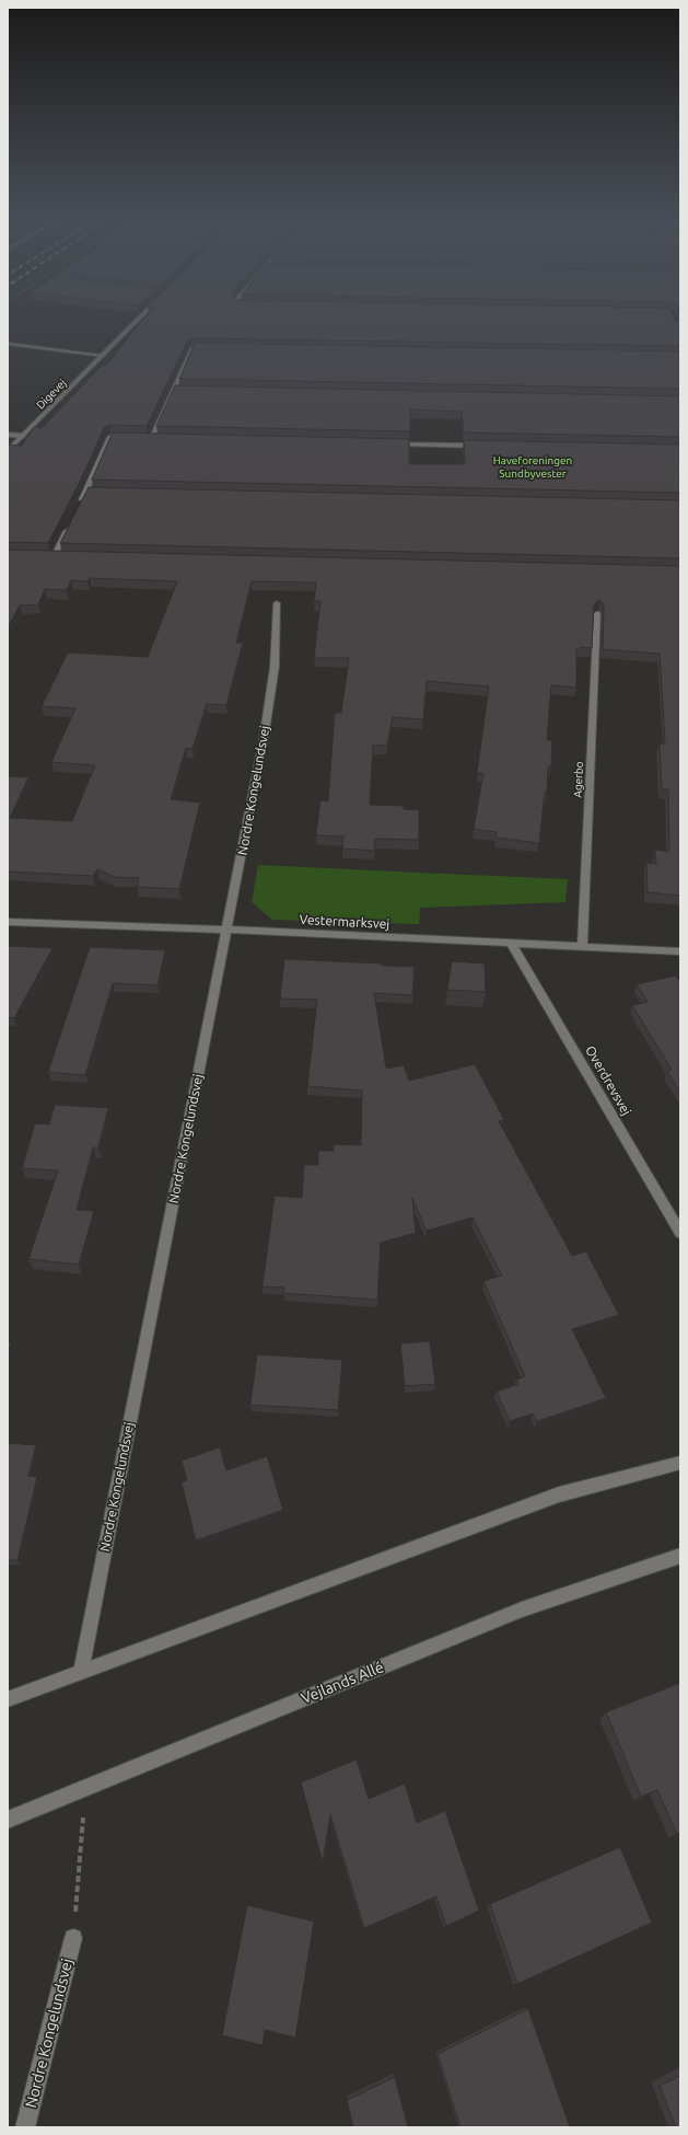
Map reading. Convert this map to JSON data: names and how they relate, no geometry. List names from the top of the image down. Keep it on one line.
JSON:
{"streets":{"street":["Digevej","Agerbo","Nordre Kongelundsvej","Vestermarksvej","Overdrevsvej","Vejlands Allé"]},"crossings":[["Agerbo","Vestermarksvej"],["Nordre Kongelundsvej","Vestermarksvej"],["Vestermarksvej","Overdrevsvej"]],"parks":["Haveforeningen Sundbyvester"]}
